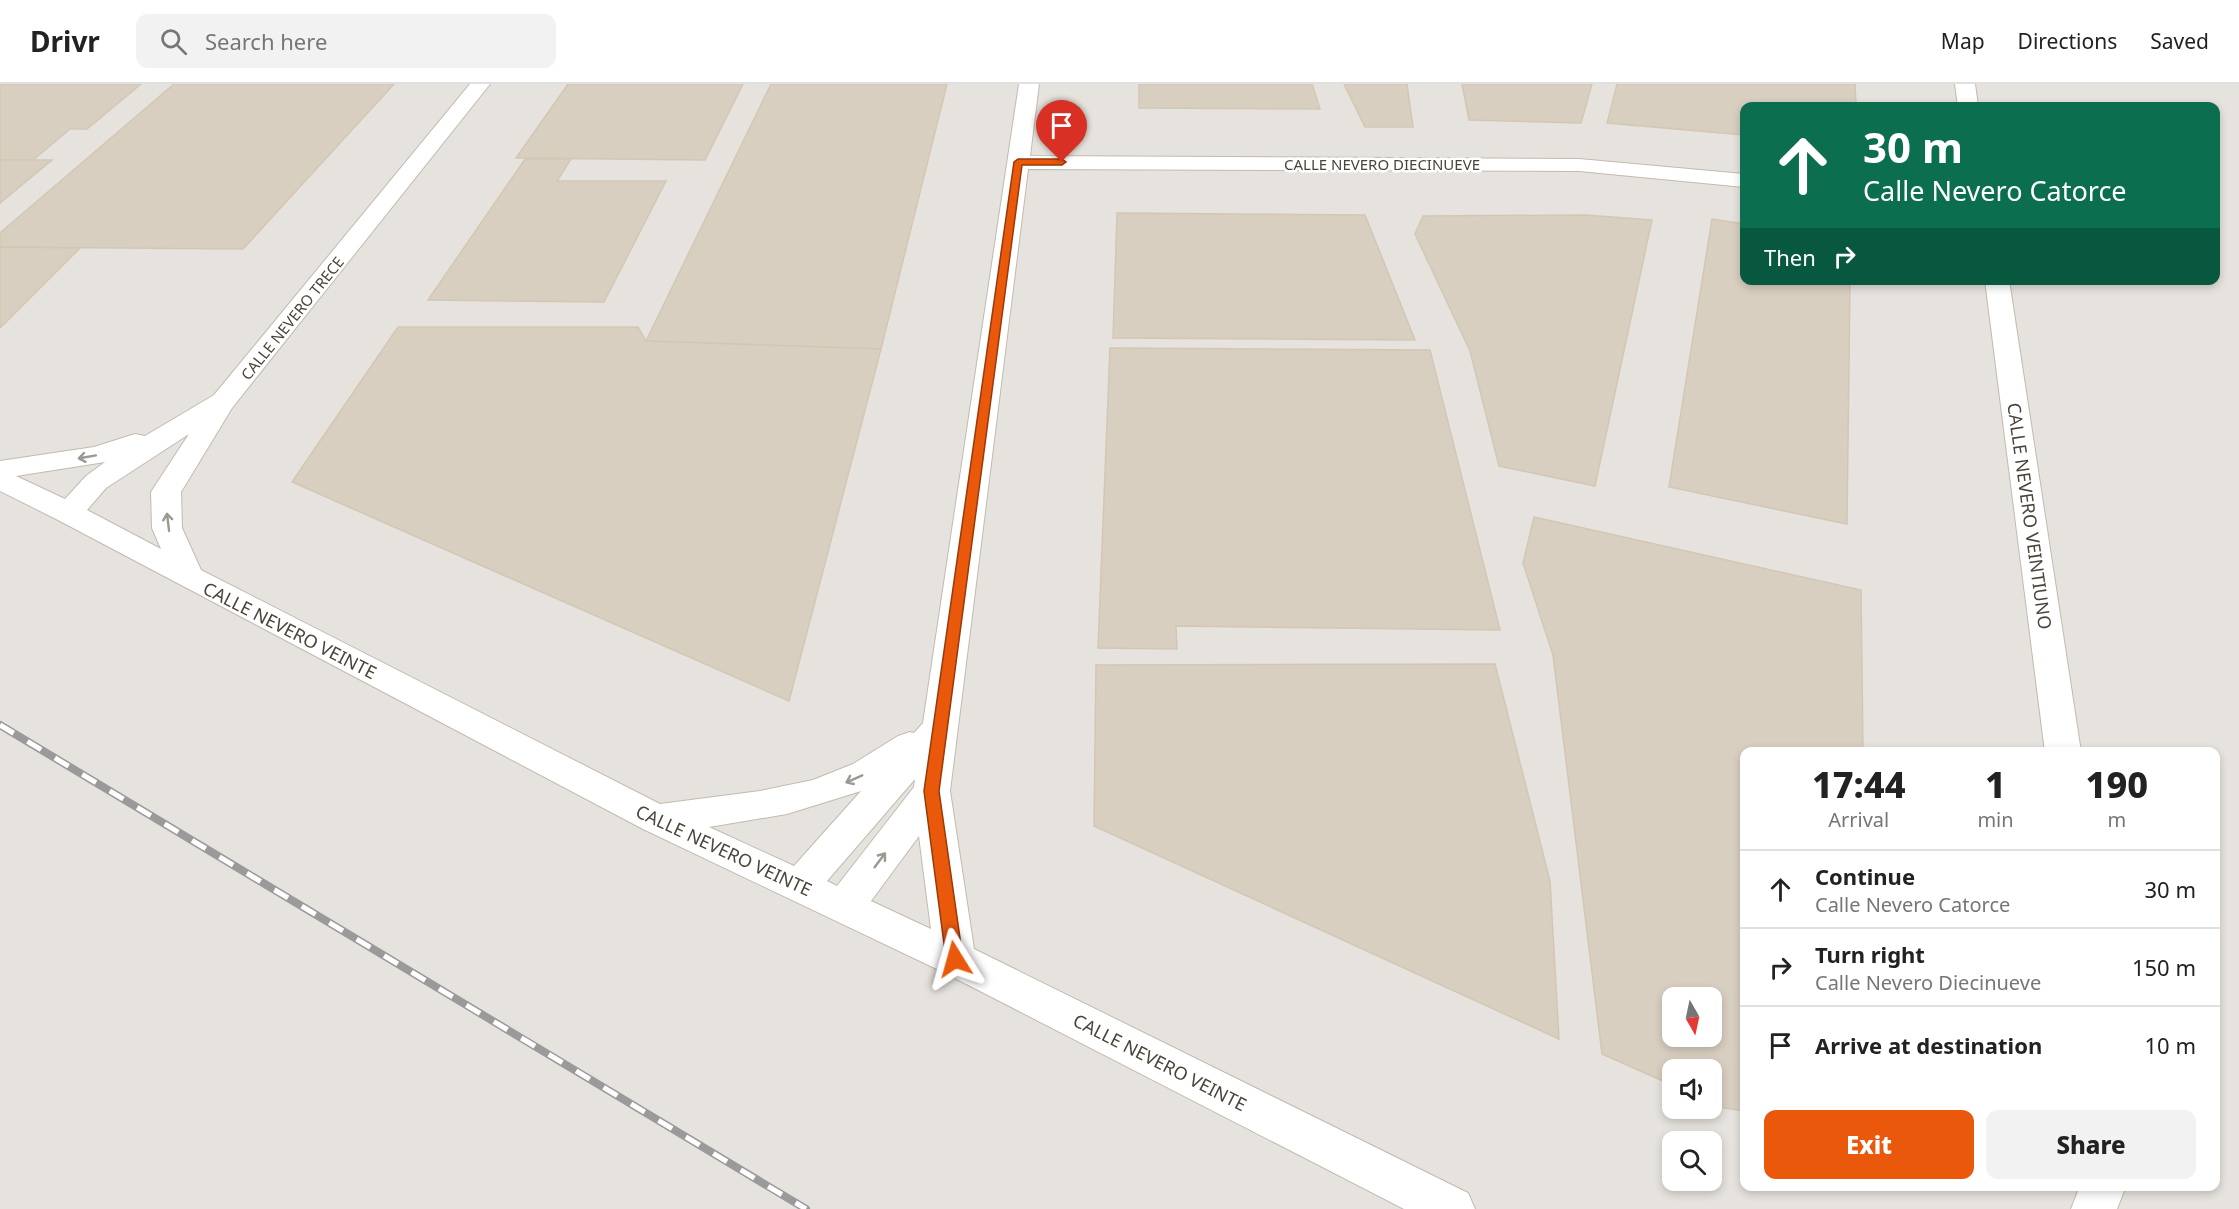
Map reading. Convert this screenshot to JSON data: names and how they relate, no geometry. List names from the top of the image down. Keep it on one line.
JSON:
{"streets":{"street":["CALLE NEVERO DIECINUEVE","CALLE NEVERO TRECE","CALLE NEVERO VEINTIUNO","CALLE NEVERO VEINTE"]},"crossings":[["CALLE NEVERO TRECE","CALLE NEVERO VEINTE"]],"north":"bottom","page":{"header":"Drivr","search":"Search here","nav":["Map","Directions","Saved"],"turn":["30 m","Calle Nevero Catorce"],"then":"Then","eta":["17:44","Arrival","1","min","190","m"],"list":[{"name":"Continue","note":"Calle Nevero Catorce","value":"30 m"},{"name":"Turn right","note":"Calle Nevero Diecinueve","value":"150 m"},{"name":"Arrive at destination","value":"10 m"}],"buttons":["Exit","Share"]}}
